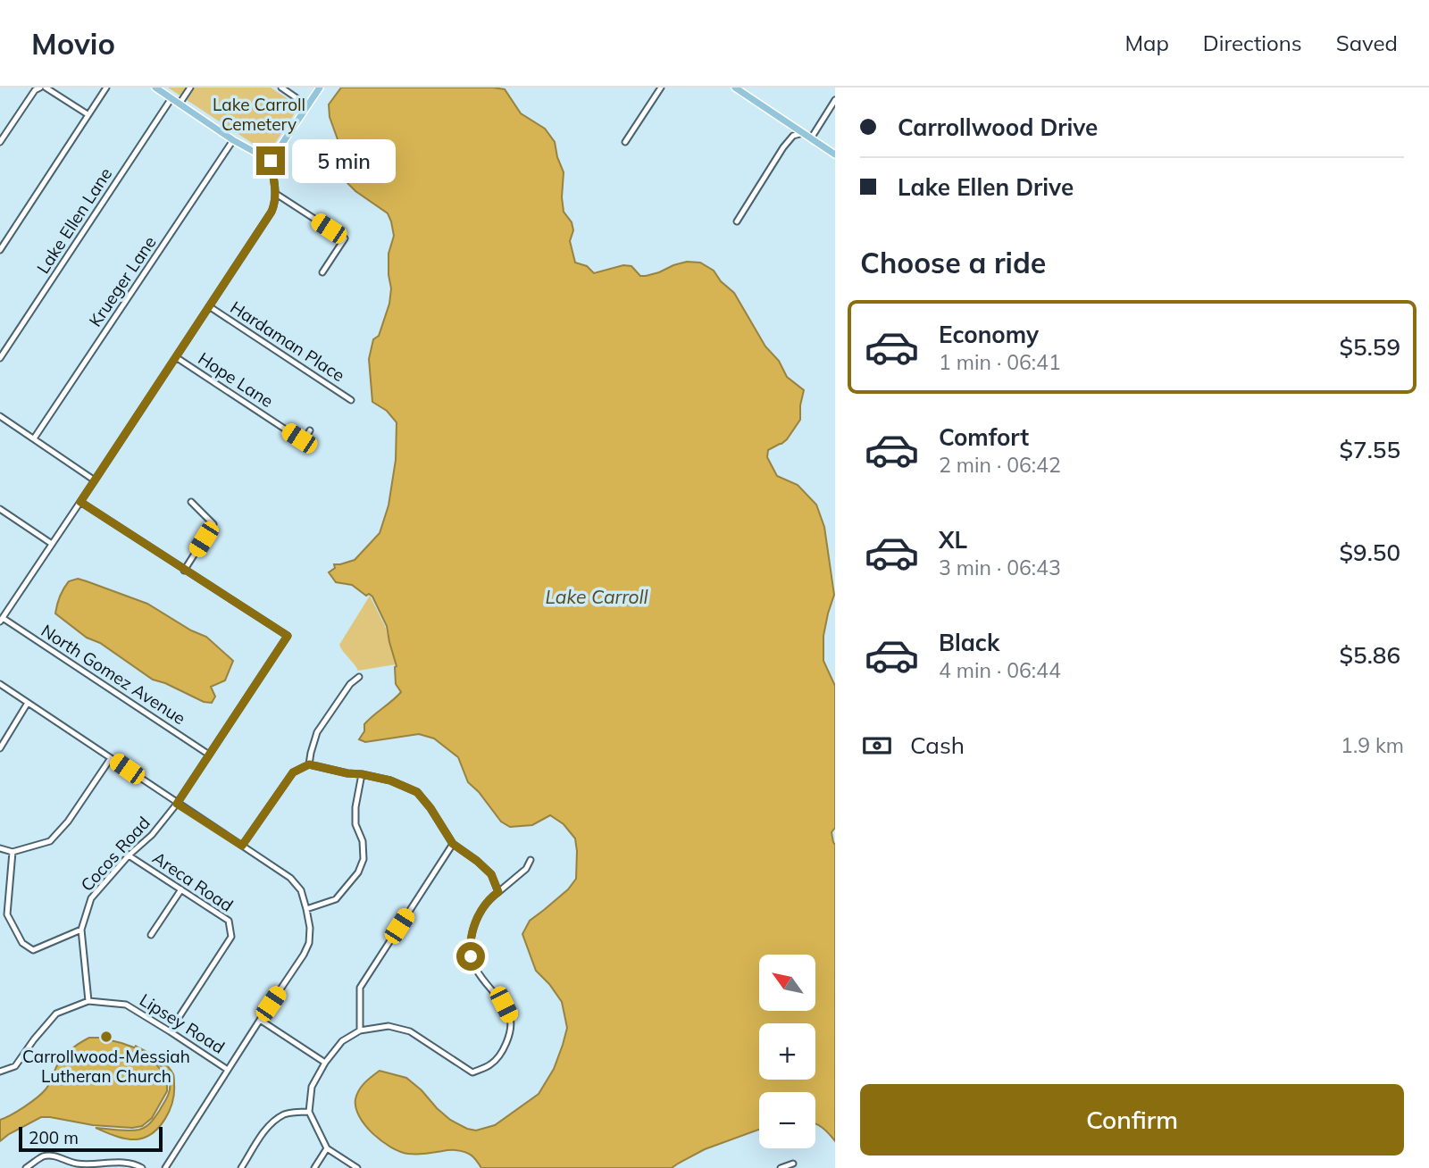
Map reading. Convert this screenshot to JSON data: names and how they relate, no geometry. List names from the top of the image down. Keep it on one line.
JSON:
{"streets":{"street":["Lake Ellen Lane","Krueger Lane","Hardaman Place","Hope Lane","North Gomez Avenue","Cocos Road","Areca Road","Lipsey Road"]},"crossings":[["North Gomez Avenue","Cocos Road"],["Cocos Road","Areca Road"],["Cocos Road","Lipsey Road"],["Areca Road","Lipsey Road"]],"water":["Lake Carroll"],"parks":["Lake Carroll Cemetery"],"places":["Carrollwood-Messiah Lutheran Church"],"scale_bar":"200 m","north":"top left","page":{"header":"Movio","nav":["Map","Directions","Saved"],"banner":["Carrollwood Drive","Lake Ellen Drive"],"bubble":"5 min","heading":"Choose a ride","list":[{"name":"Economy","note":"1 min · 06:41","value":"$5.59"},{"name":"Comfort","note":"2 min · 06:42","value":"$7.55"},{"name":"XL","note":"3 min · 06:43","value":"$9.50"},{"name":"Black","note":"4 min · 06:44","value":"$5.86"}],"pay":["Cash","1.9 km"],"map_buttons":["+","−"],"buttons":"Confirm","scale":"200 m"}}
